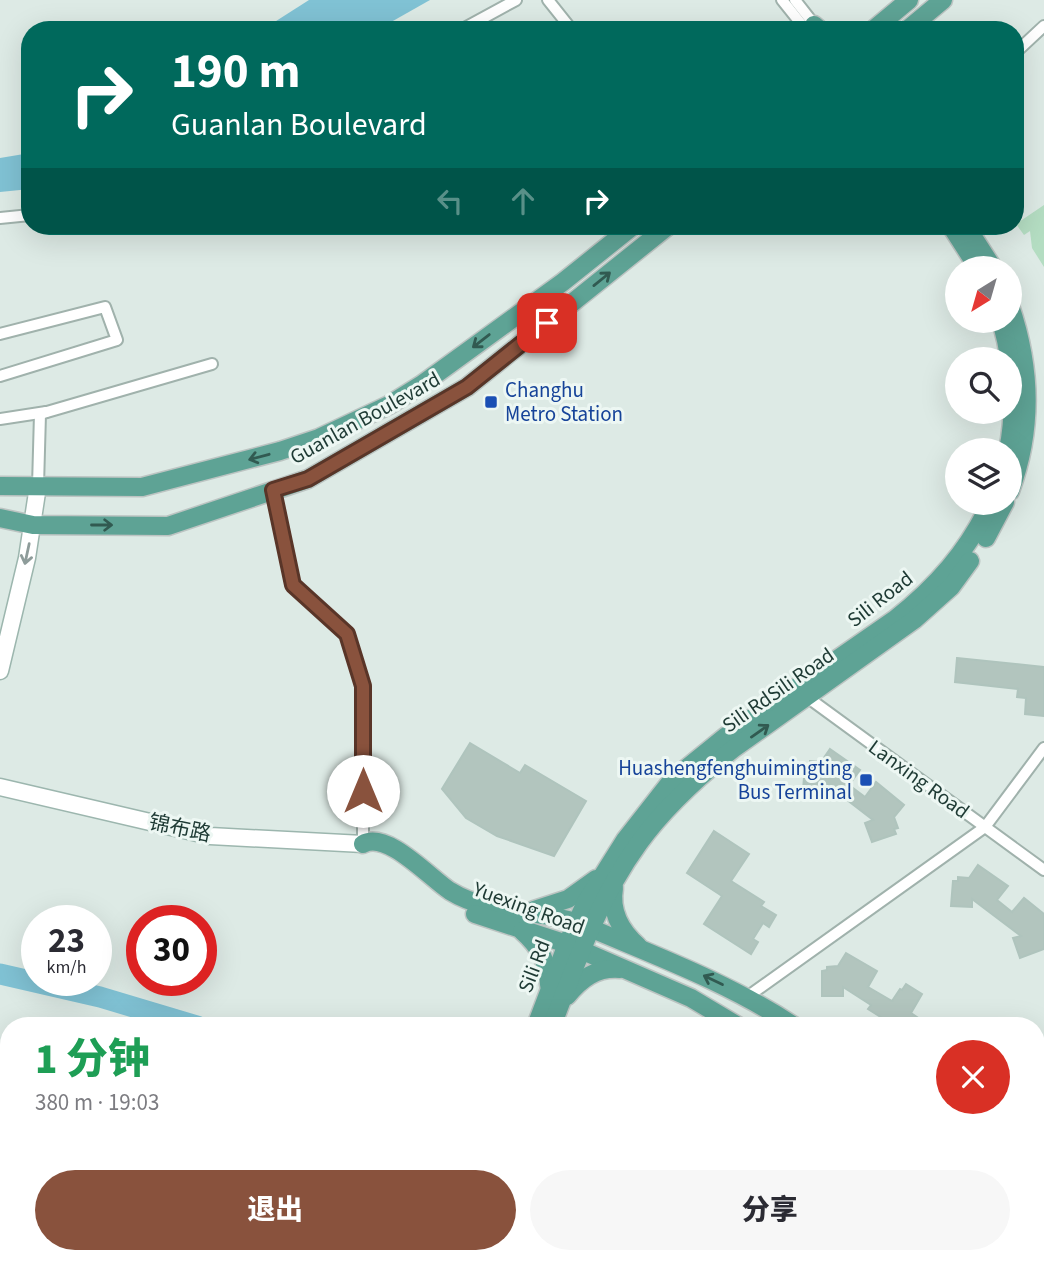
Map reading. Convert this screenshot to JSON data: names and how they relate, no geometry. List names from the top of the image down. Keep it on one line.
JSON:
{"streets":{"main road":["Guanlan Boulevard","Sili Road","Sili RdSili Road","锦布路","Yuexing Road","Sili Rd"],"street":["Lanxing Road"]},"crossings":[["Sili Road","Sili RdSili Road"],["Sili Road","Lanxing Road"],["Sili Road","Yuexing Road"],["Sili Road","Sili Rd"],["Sili RdSili Road","Lanxing Road"],["锦布路","Yuexing Road"],["Yuexing Road","Sili Rd"]],"places":{"transit":["Changhu Metro Station","Huashengfenghuimingting Bus Terminal"]},"north":"bottom left","page":{"turn":["190 m","Guanlan Boulevard"],"speed":"23 km/h","limit":"30","heading":["1 分钟","380 m · 19:03"],"buttons":["退出","分享"]}}
